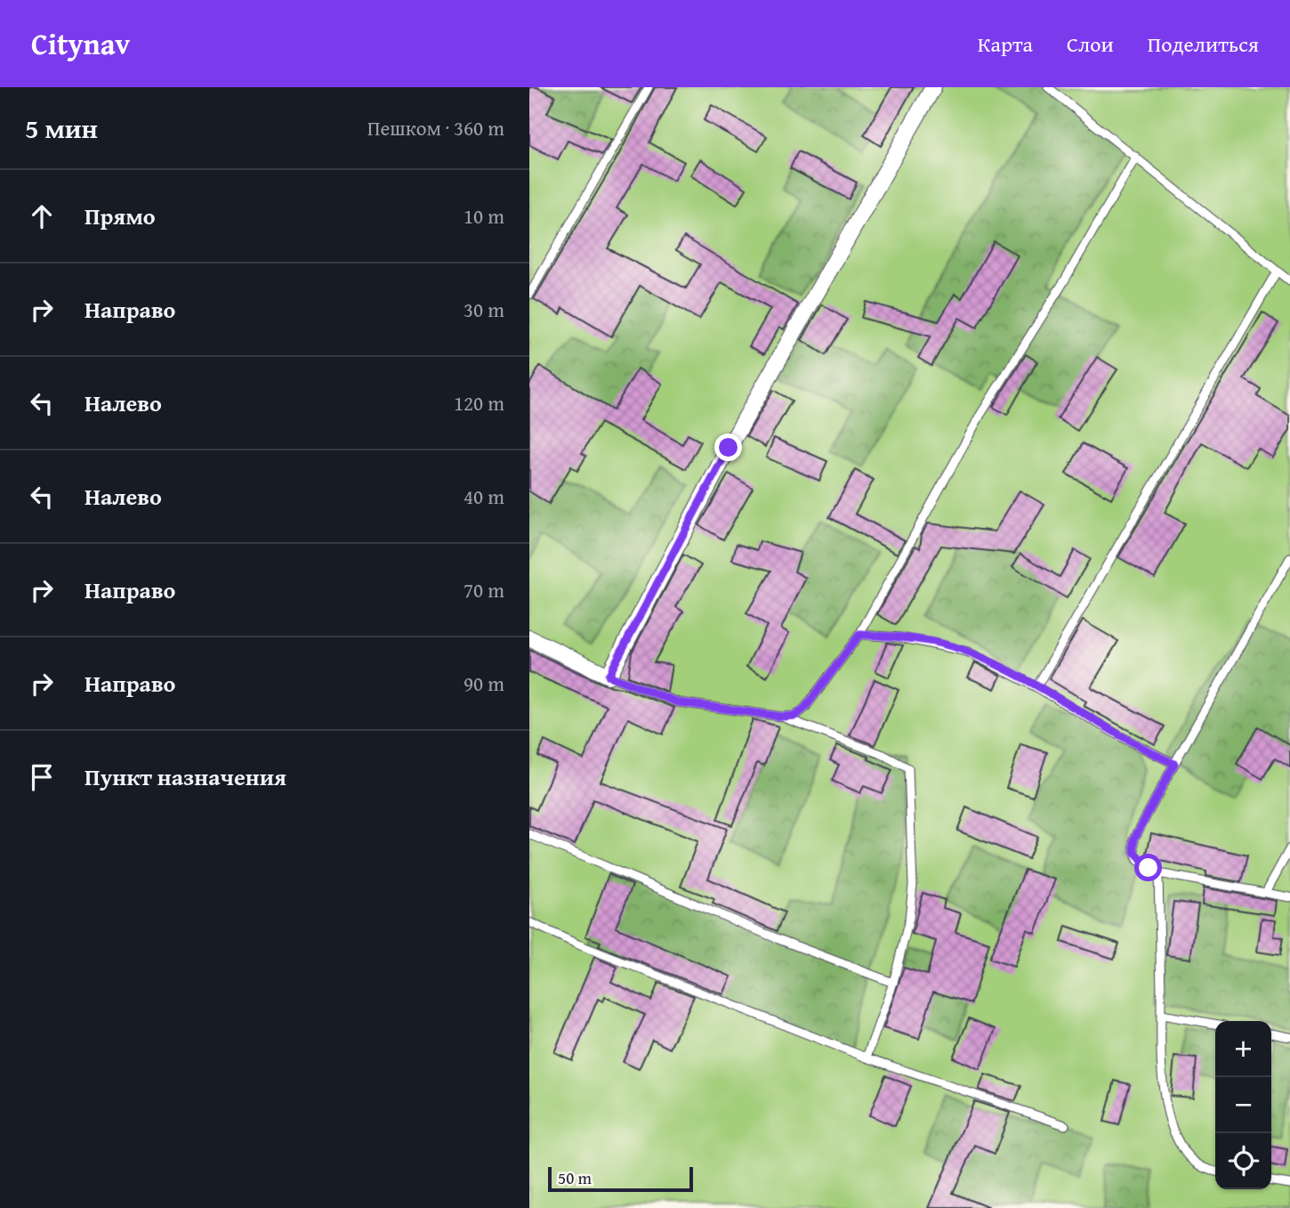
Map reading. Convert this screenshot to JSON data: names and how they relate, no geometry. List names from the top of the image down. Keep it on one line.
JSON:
{"scale_bar":"50 m","page":{"header":"Citynav","nav":["Карта","Слои","Поделиться"],"heading":["5 мин","Пешком · 360 m"],"list":[["Прямо","10 m"],["Направо","30 m"],["Налево","120 m"],["Налево","40 m"],["Направо","70 m"],["Направо","90 m"],"Пункт назначения"],"map_buttons":["+","−"],"scale":"50 m"}}
